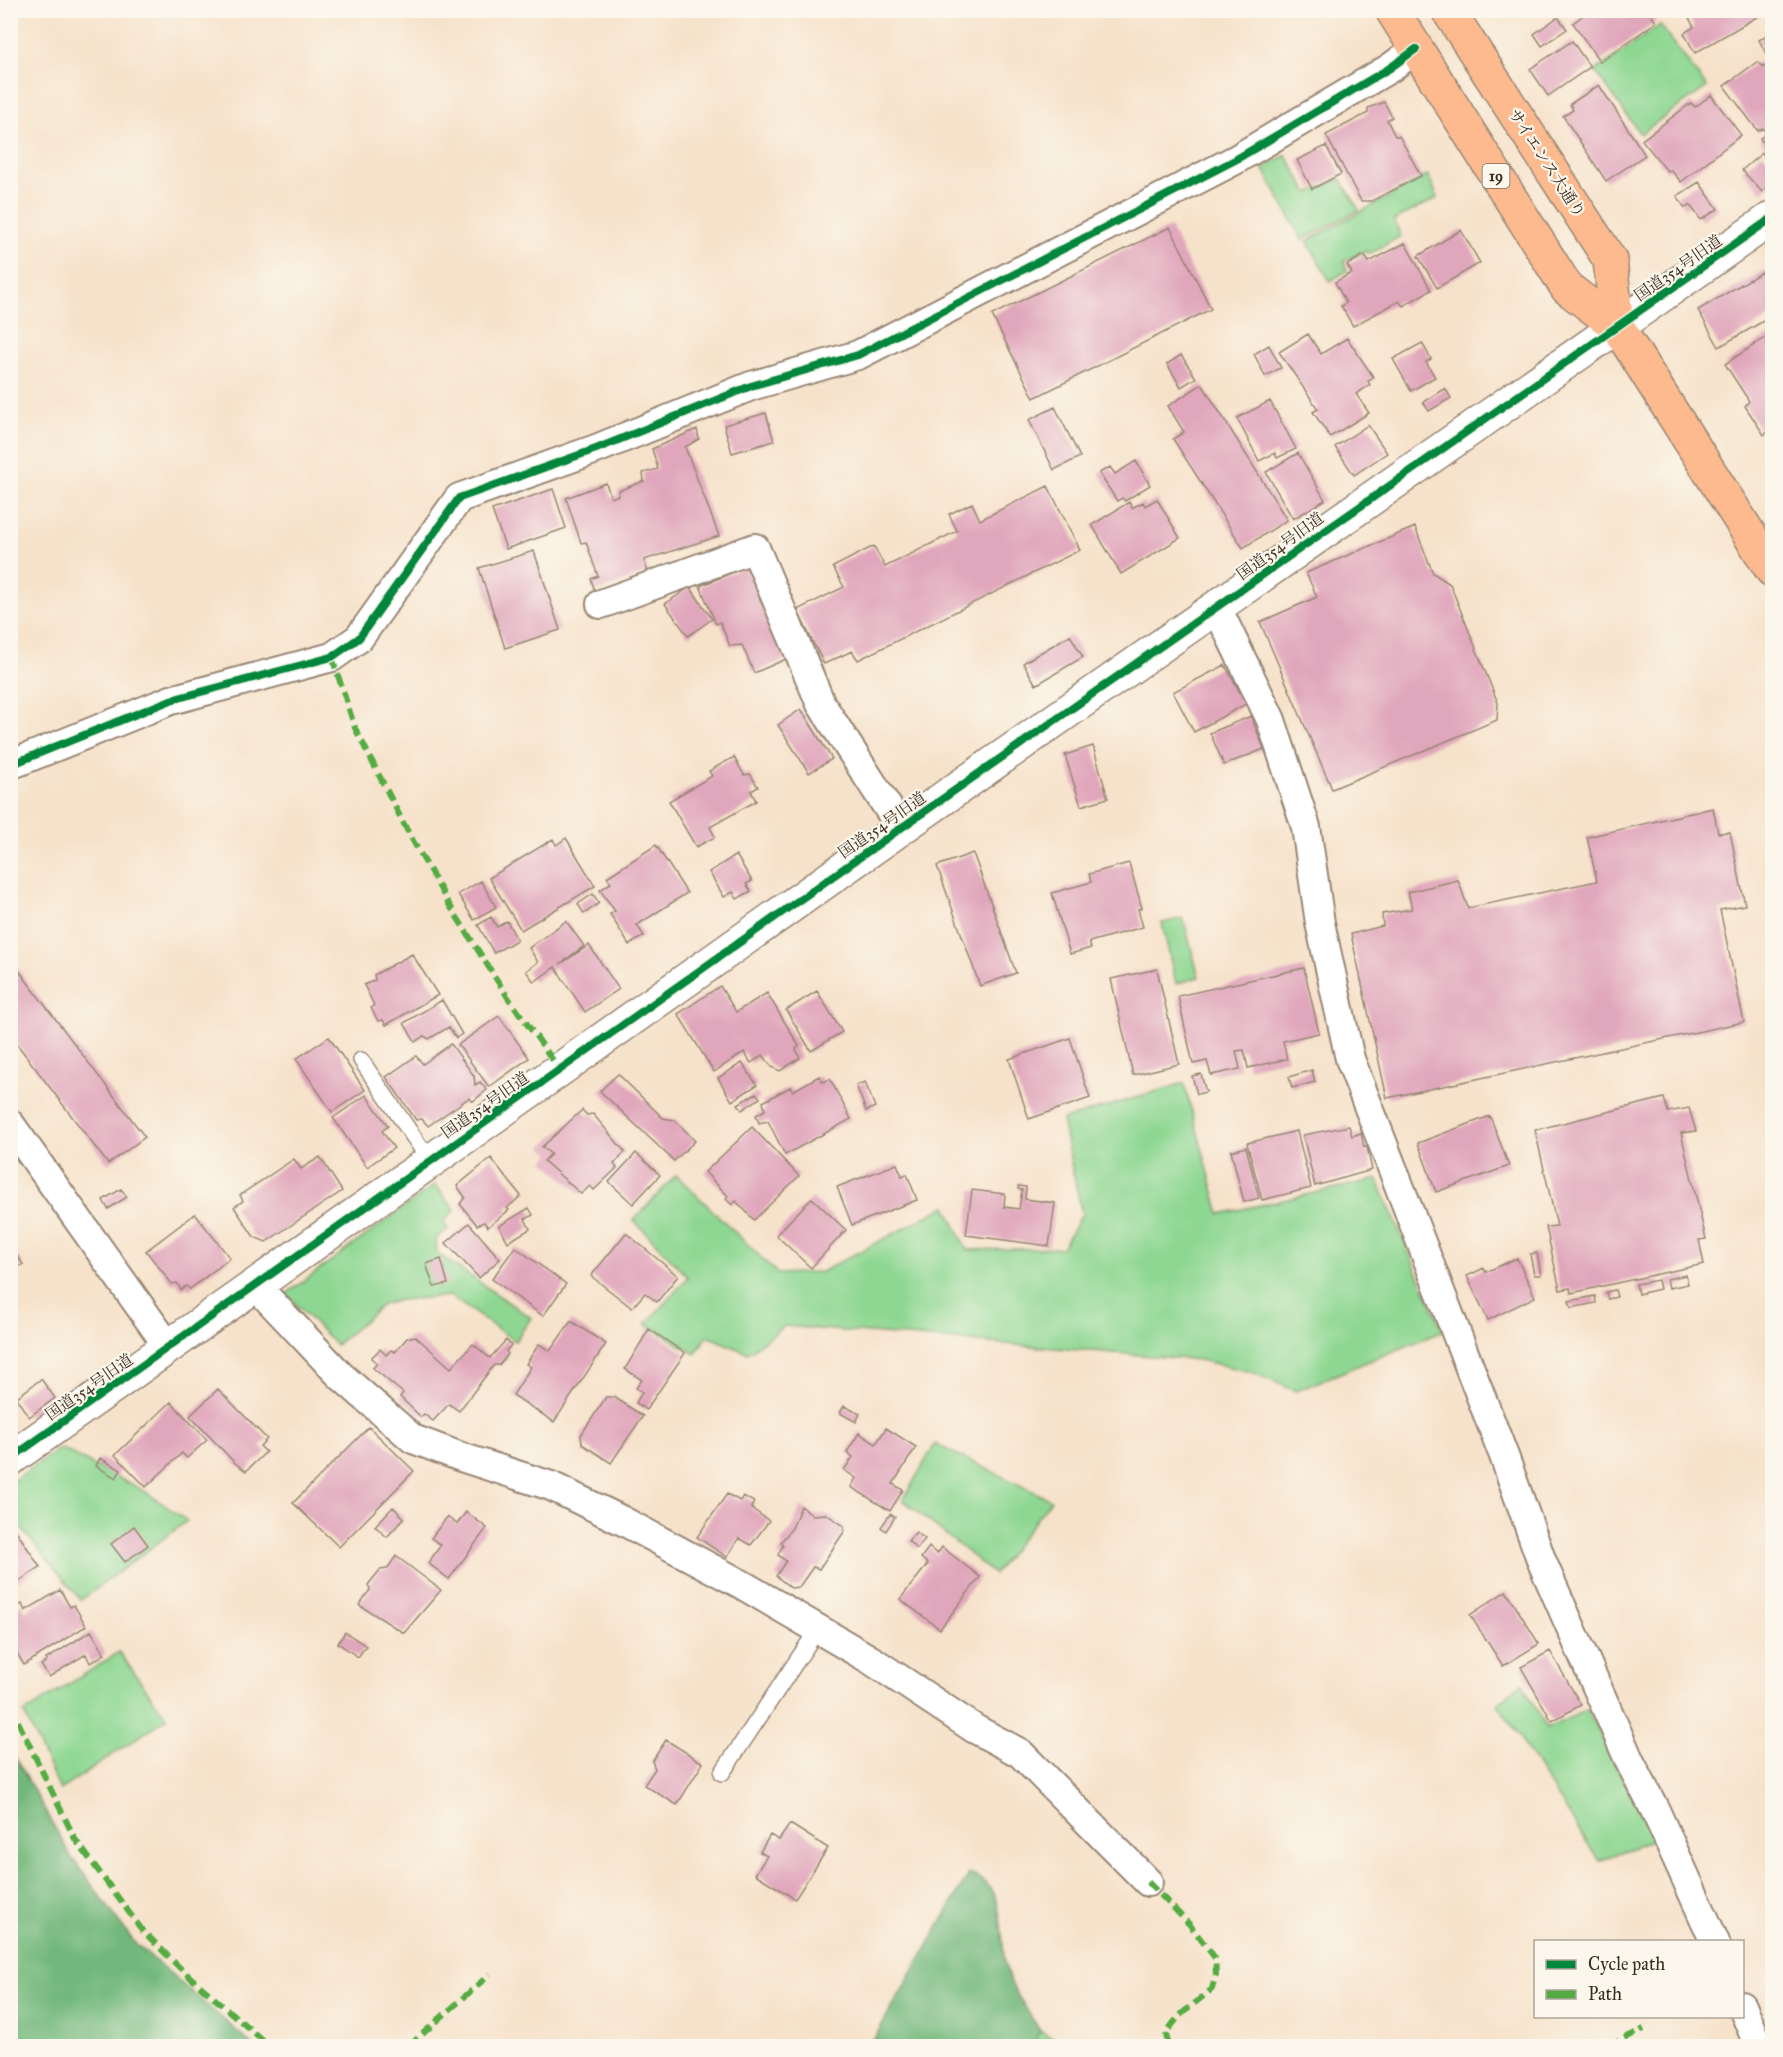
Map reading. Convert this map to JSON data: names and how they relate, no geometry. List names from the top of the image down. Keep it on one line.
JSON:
{"streets":{"main road":["サイエンス大通り","19"],"street":["国道354号旧道"]},"crossings":[["サイエンス大通り","国道354号旧道"]],"legend":["Cycle path","Path"]}
